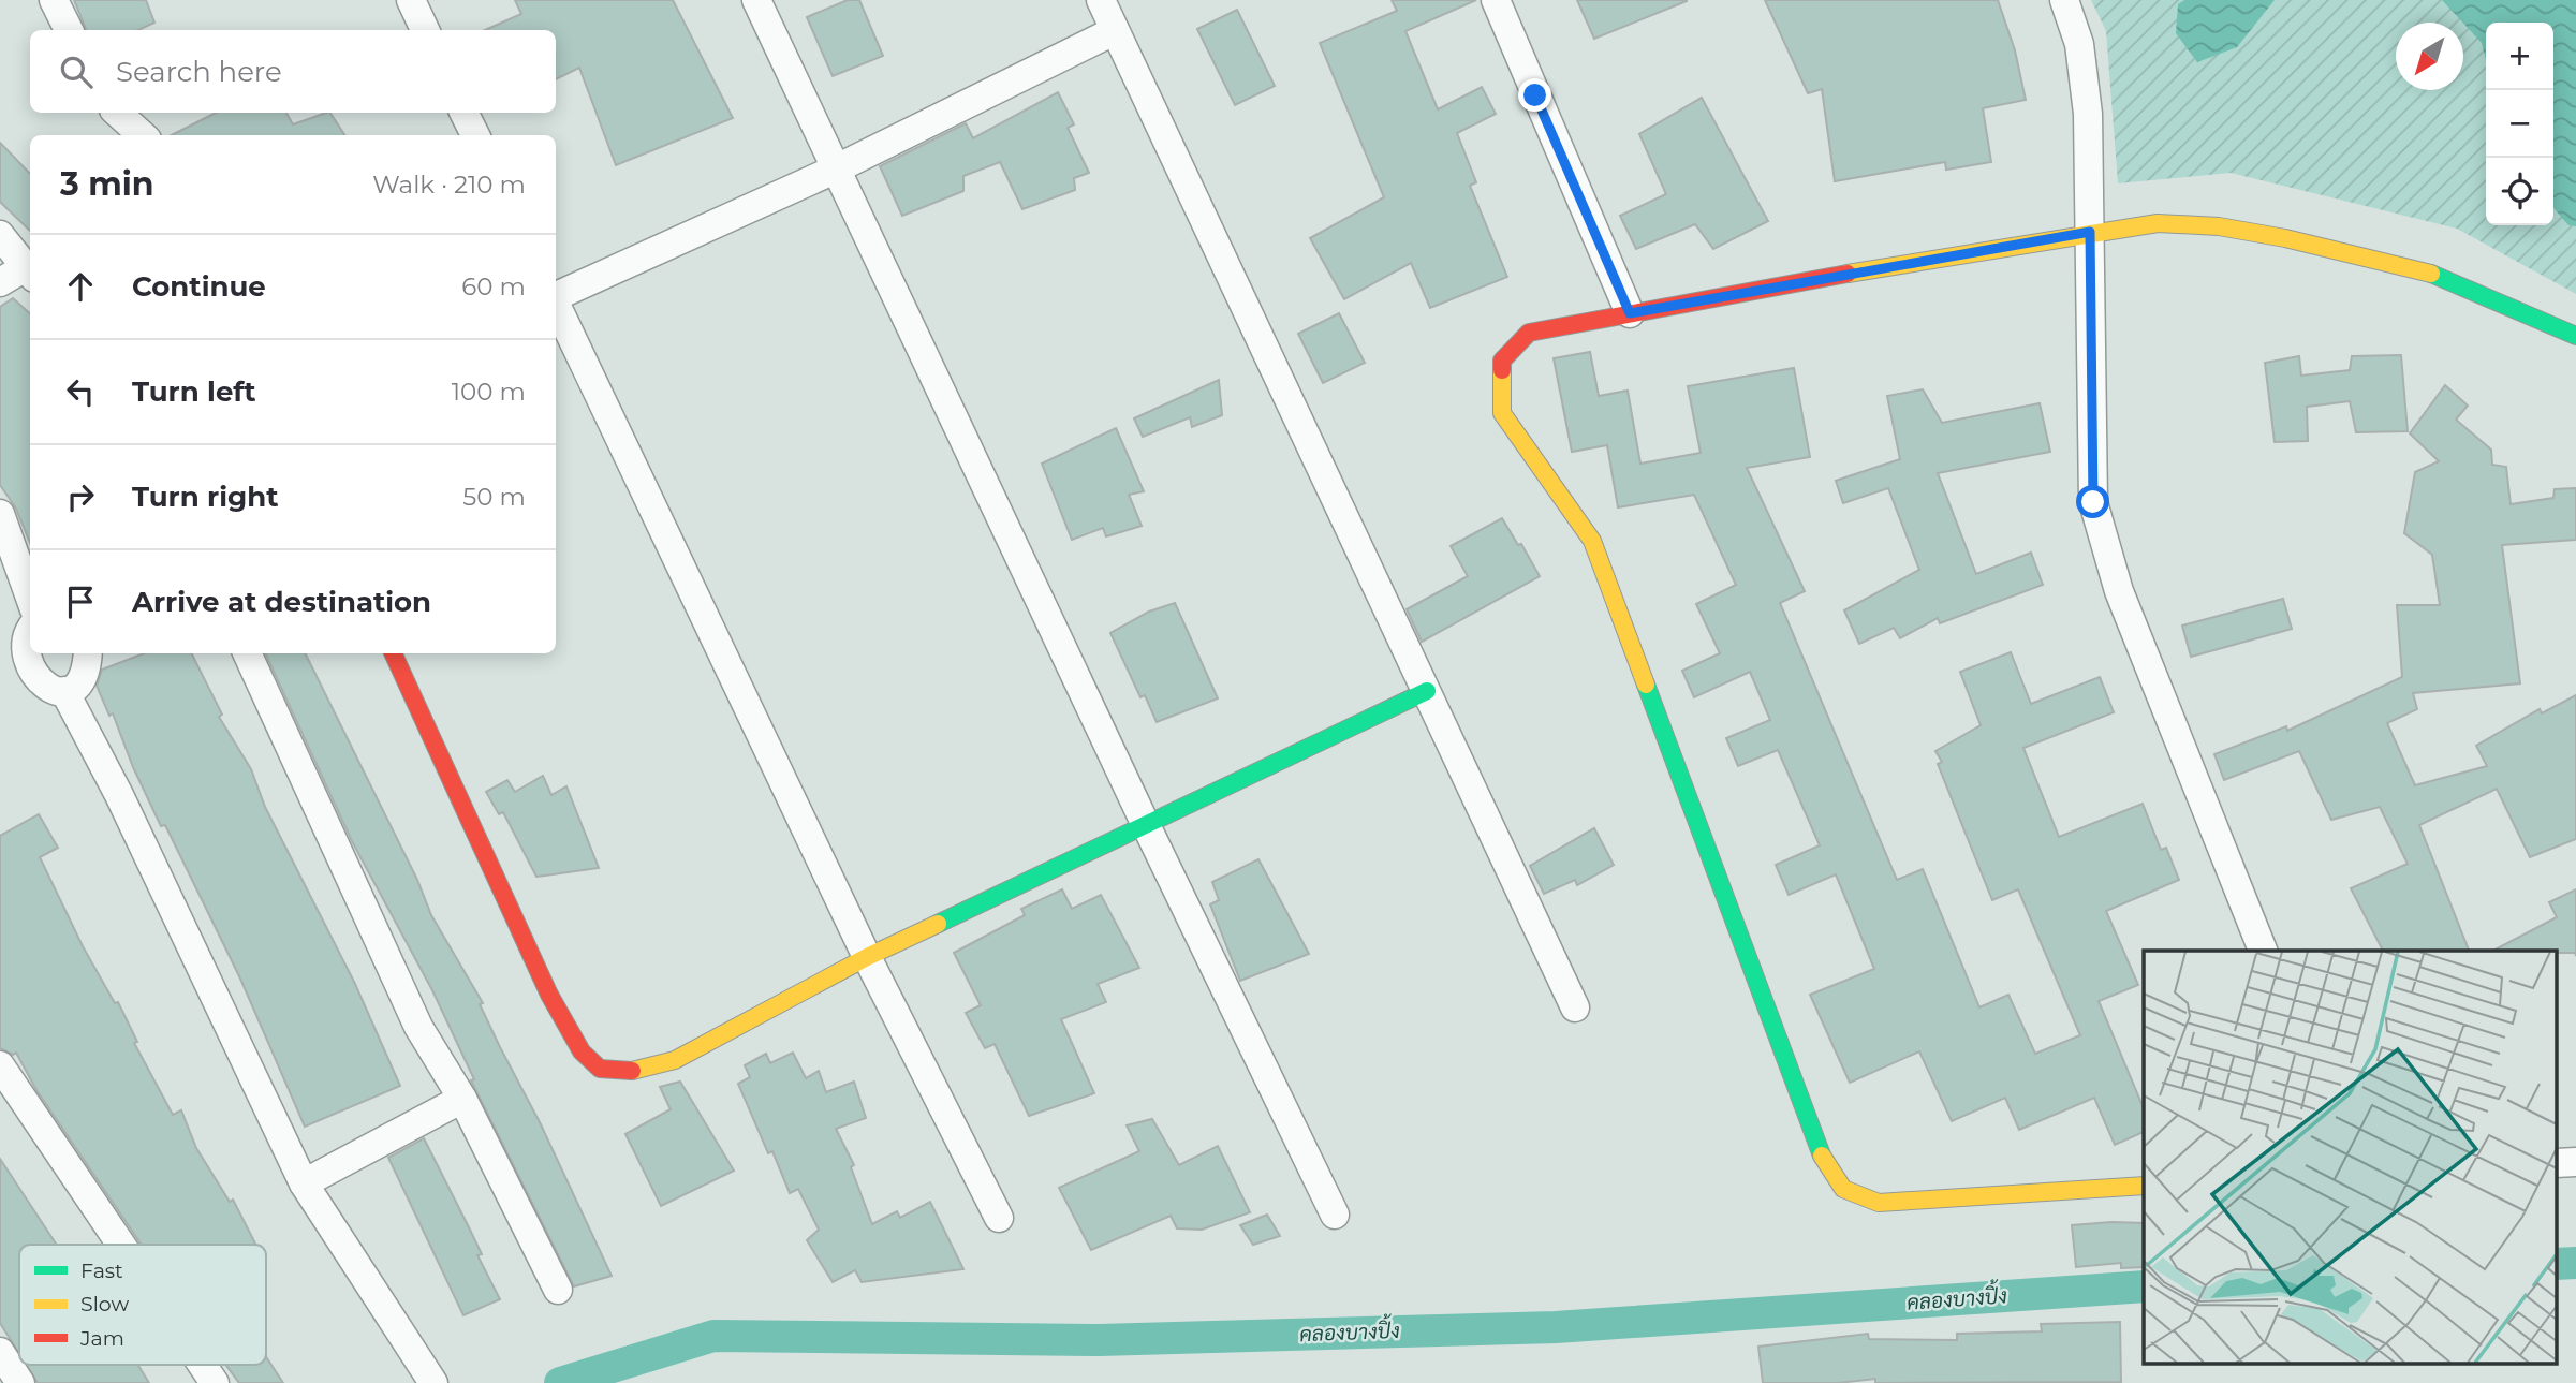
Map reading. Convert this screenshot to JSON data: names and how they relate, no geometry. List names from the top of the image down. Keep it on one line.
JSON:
{"water":["คลองบางปิ้ง"],"legend":["Fast","Slow","Jam"],"north":"bottom left","page":{"map_buttons":["+","−"],"search":"Search here","heading":["3 min","Walk · 210 m"],"list":[["Continue","60 m"],["Turn left","100 m"],["Turn right","50 m"],"Arrive at destination"]}}
